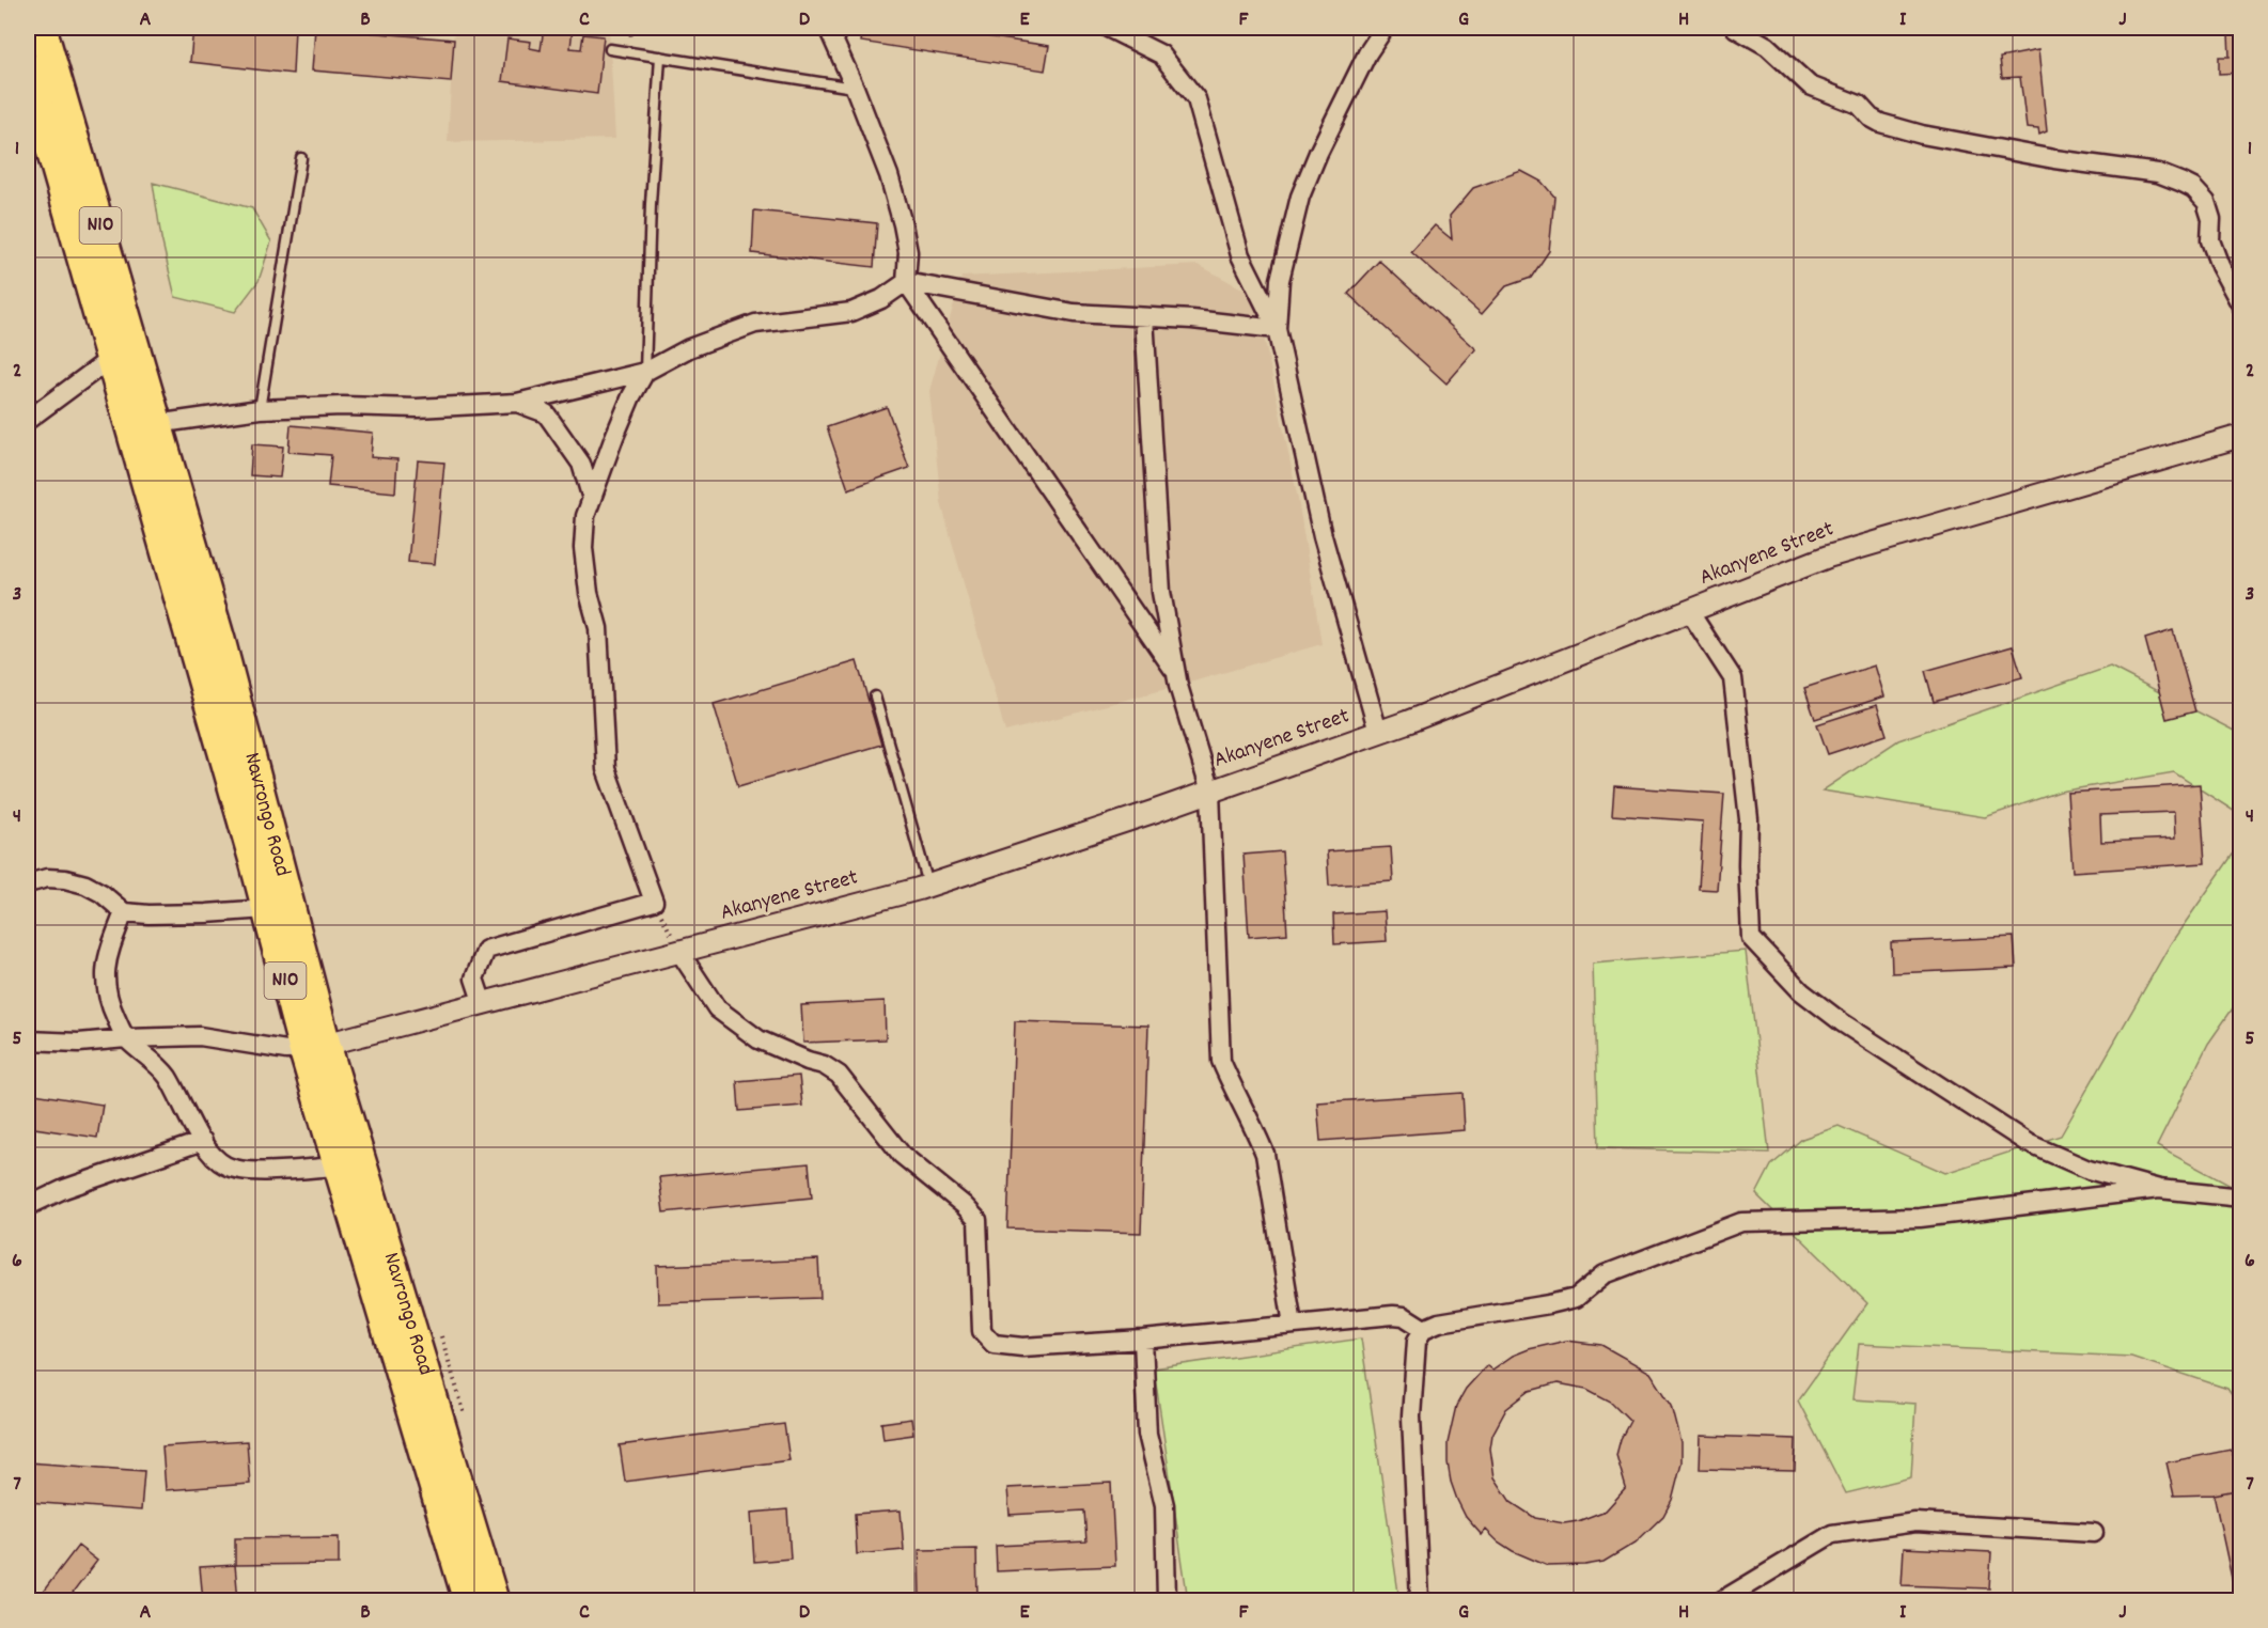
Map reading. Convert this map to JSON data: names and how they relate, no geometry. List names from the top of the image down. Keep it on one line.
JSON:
{"streets":{"highway":["N10","Navrongo Road"],"street":["Akanyene Street"]},"crossings":[["Akanyene Street","Navrongo Road"]],"grid":{"columns":["A","B","C","D","E","F","G","H","I","J"],"rows":["1","2","3","4","5","6","7"]}}
